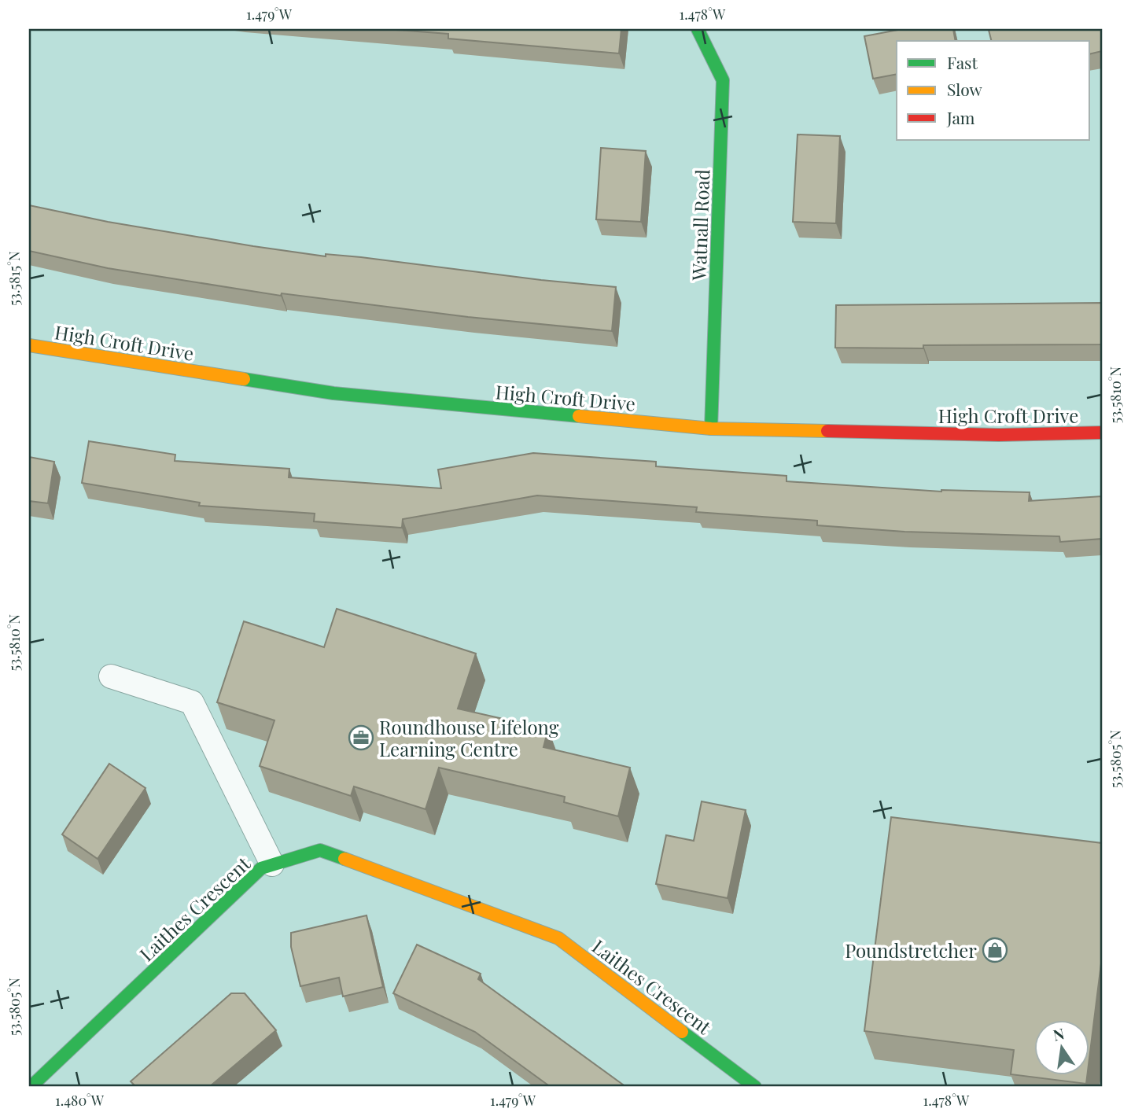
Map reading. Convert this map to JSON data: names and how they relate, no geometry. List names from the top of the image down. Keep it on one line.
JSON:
{"streets":{"street":["Watnall Road","High Croft Drive","Laithes Crescent"]},"crossings":[["Watnall Road","High Croft Drive"]],"places":{"office":["Roundhouse Lifelong Learning Centre"],"shop":["Poundstretcher"]},"legend":["Fast","Slow","Jam"],"north":"top","coordinates":["1.479°W","1.478°W","53.5815°N","53.5810°N","53.5805°N","1.480°W"]}
